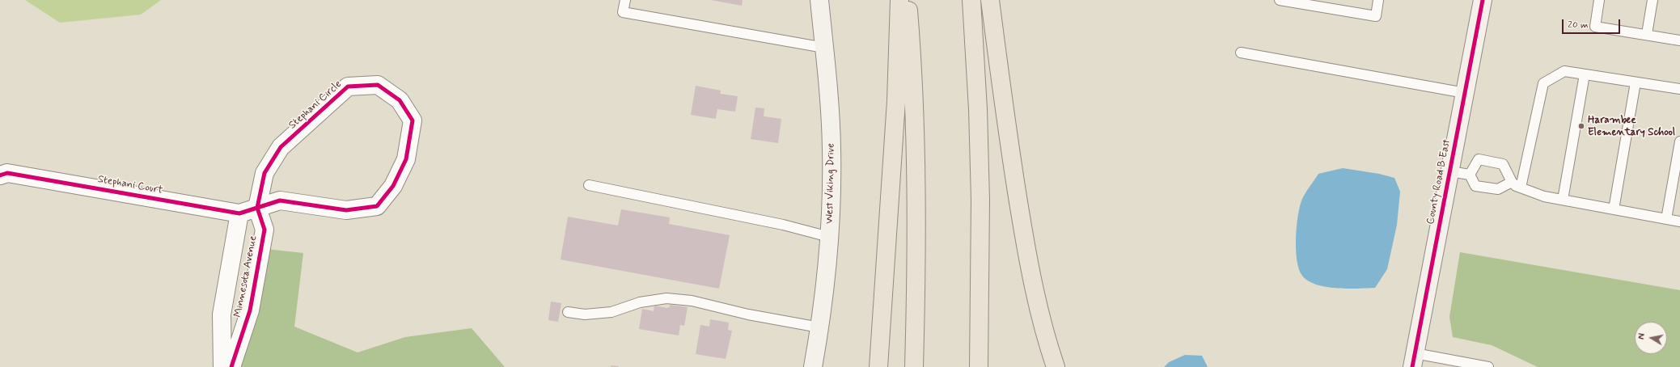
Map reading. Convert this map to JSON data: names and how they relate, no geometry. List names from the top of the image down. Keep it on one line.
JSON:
{"streets":{"street":["Stephani Circle","County Road B East","West Viking Drive","Stephani Court","Minnesota Avenue"]},"crossings":[["Stephani Circle","Stephani Court"],["Stephani Circle","Minnesota Avenue"],["Stephani Court","Minnesota Avenue"]],"places":["Harambee Elementary School"],"scale_bar":"20 m","north":"left"}
